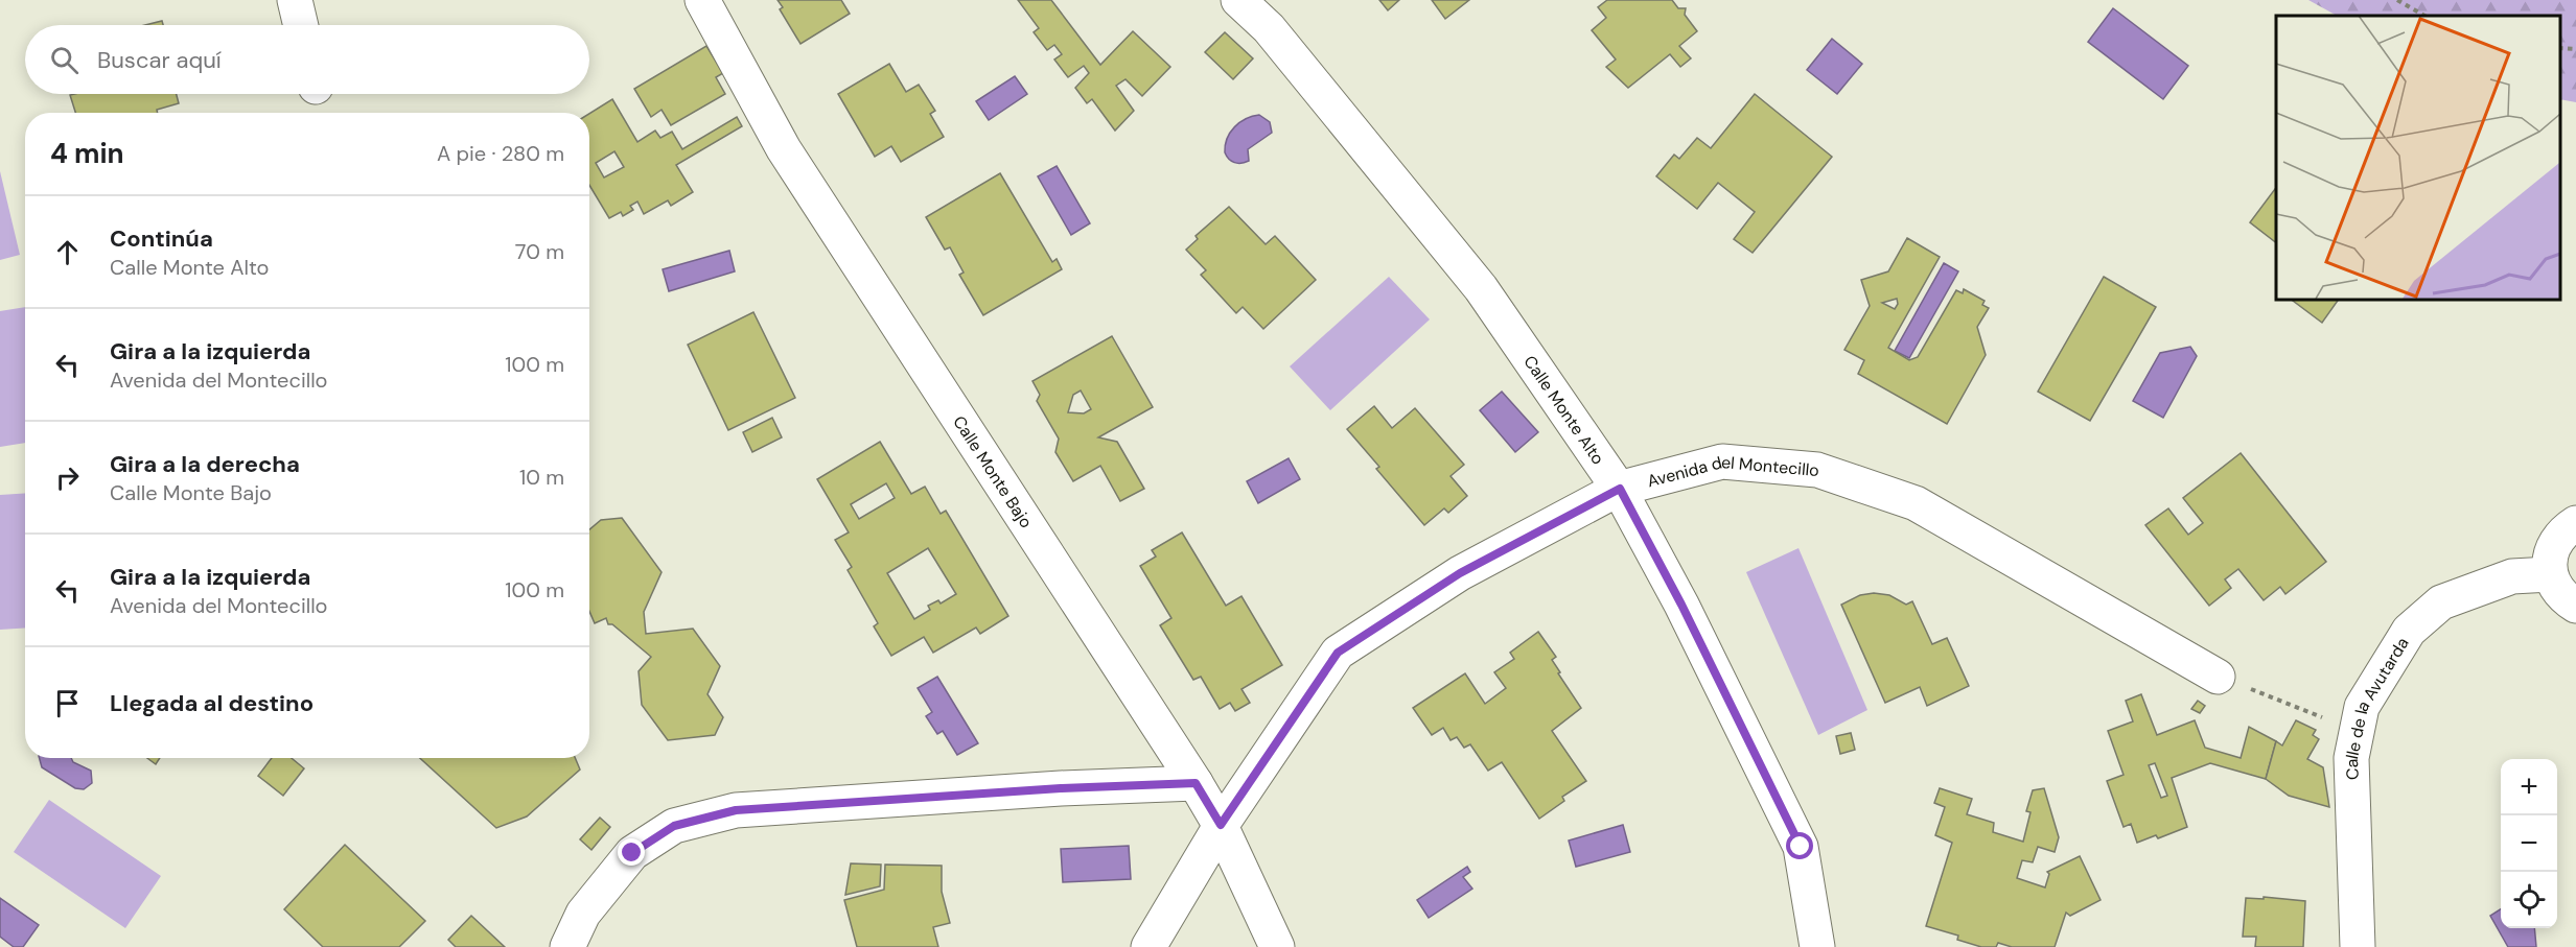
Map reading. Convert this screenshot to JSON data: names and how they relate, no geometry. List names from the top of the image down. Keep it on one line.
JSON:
{"streets":{"street":["Calle Monte Alto","Calle Monte Bajo","Avenida del Montecillo","Calle de la Avutarda"]},"crossings":[["Calle Monte Alto","Avenida del Montecillo"],["Calle Monte Bajo","Avenida del Montecillo"]],"page":{"search":"Buscar aquí","heading":["4 min","A pie · 280 m"],"list":[["Continúa","Calle Monte Alto","70 m"],["Gira a la izquierda","Avenida del Montecillo","100 m"],["Gira a la derecha","Calle Monte Bajo","10 m"],["Gira a la izquierda","Avenida del Montecillo","100 m"],"Llegada al destino"],"map_buttons":["+","−"]}}
